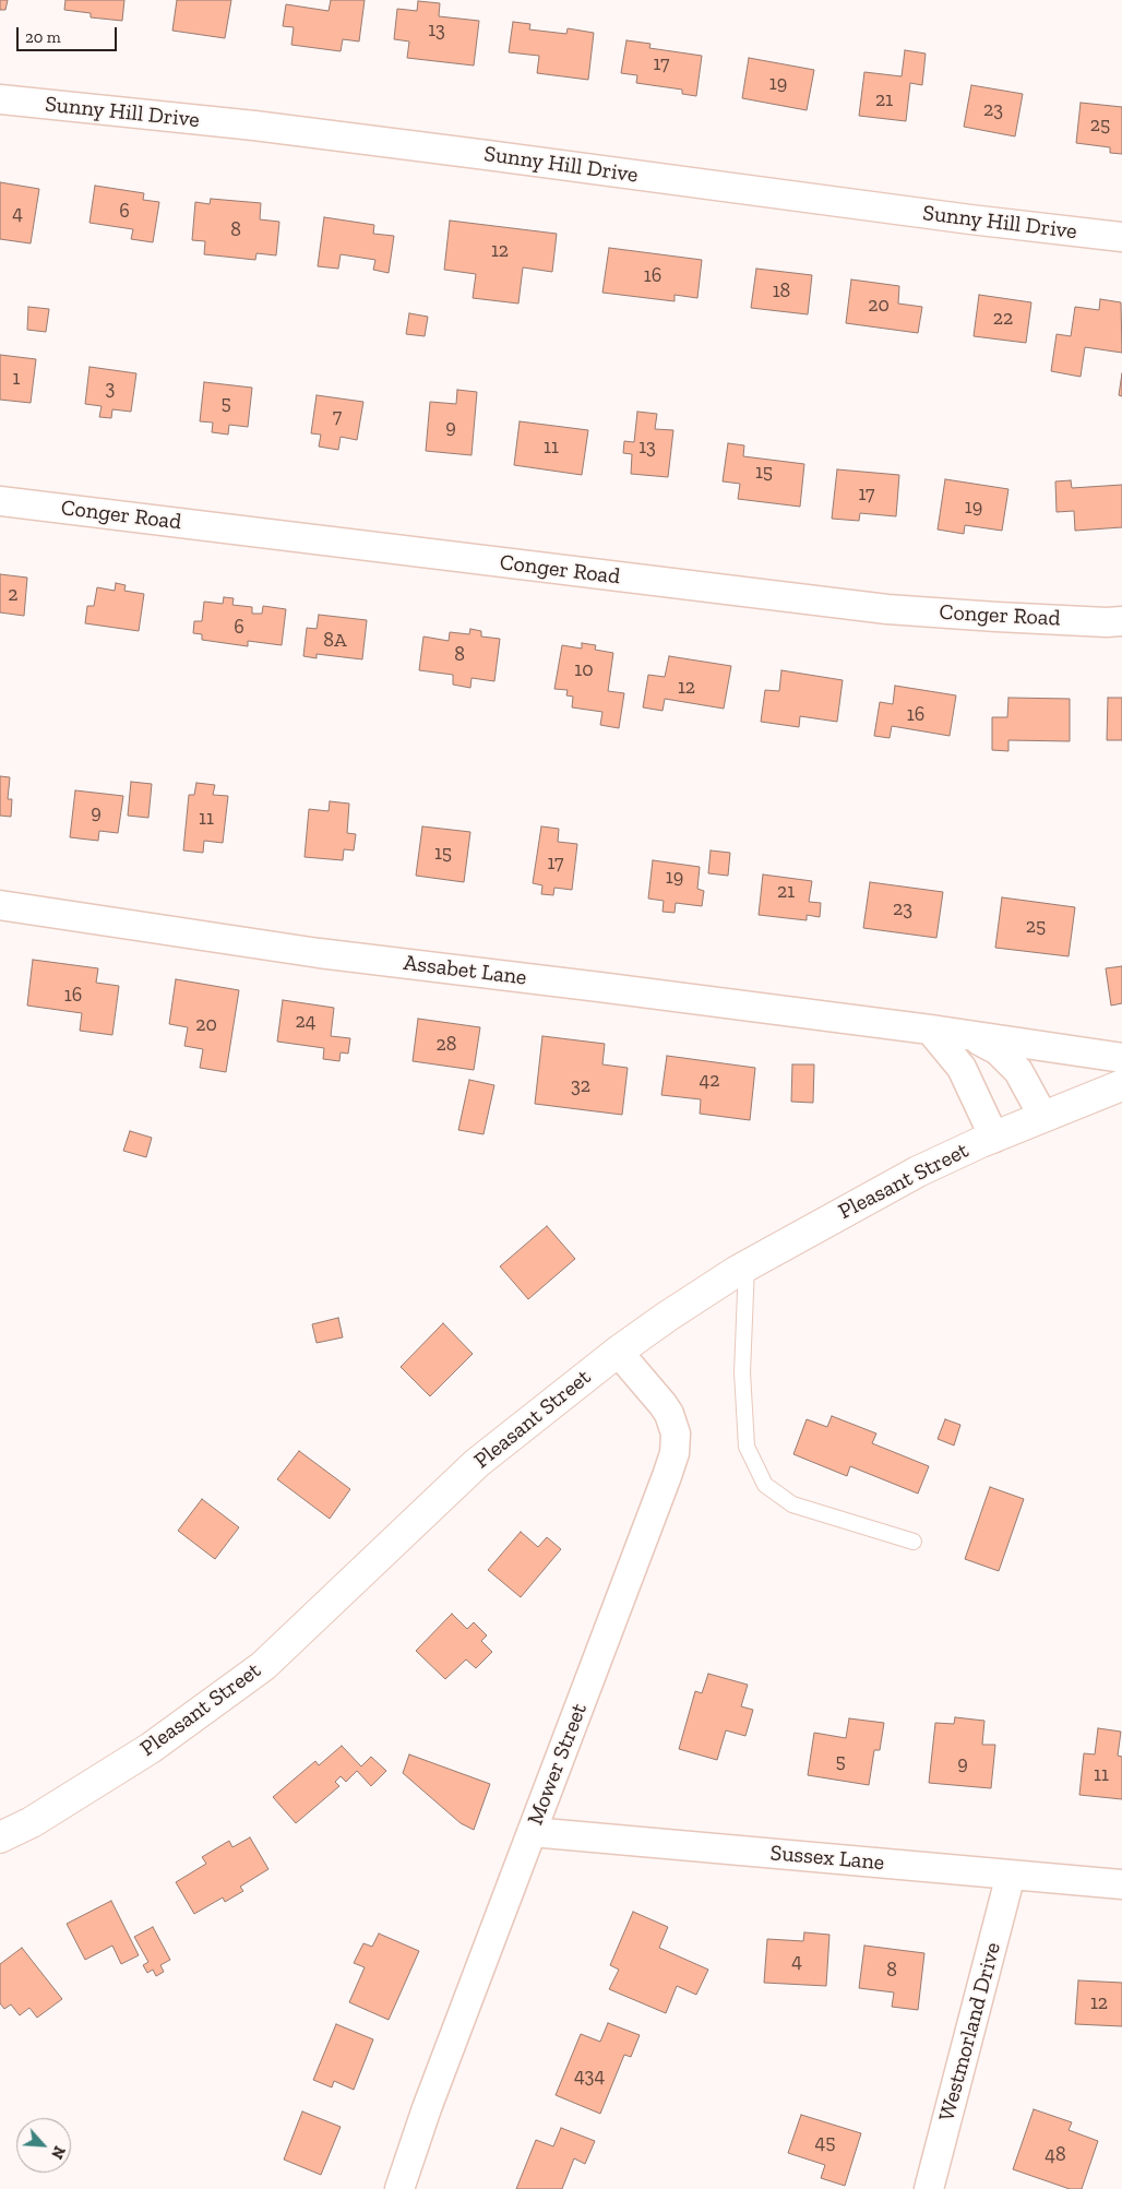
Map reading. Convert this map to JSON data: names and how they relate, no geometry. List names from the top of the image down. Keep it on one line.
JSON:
{"streets":{"main road":["Pleasant Street"],"street":["Sunny Hill Drive","Conger Road","Assabet Lane","Mower Street","Sussex Lane","Westmorland Drive"]},"crossings":[["Assabet Lane","Pleasant Street"],["Pleasant Street","Mower Street"],["Mower Street","Sussex Lane"],["Sussex Lane","Westmorland Drive"]],"house_numbers":["13","17","19","21","23","25","6","4","8","12","16","18","20","22","1","3","5","7","9","11","13","15","17","19","2","6","8A","8","10","12","16","9","11","15","17","19","21","23","25","16","24","20","28","42","32","5","9","11","4","8","12","434","45","48"],"scale_bar":"20 m","north":"bottom right"}
